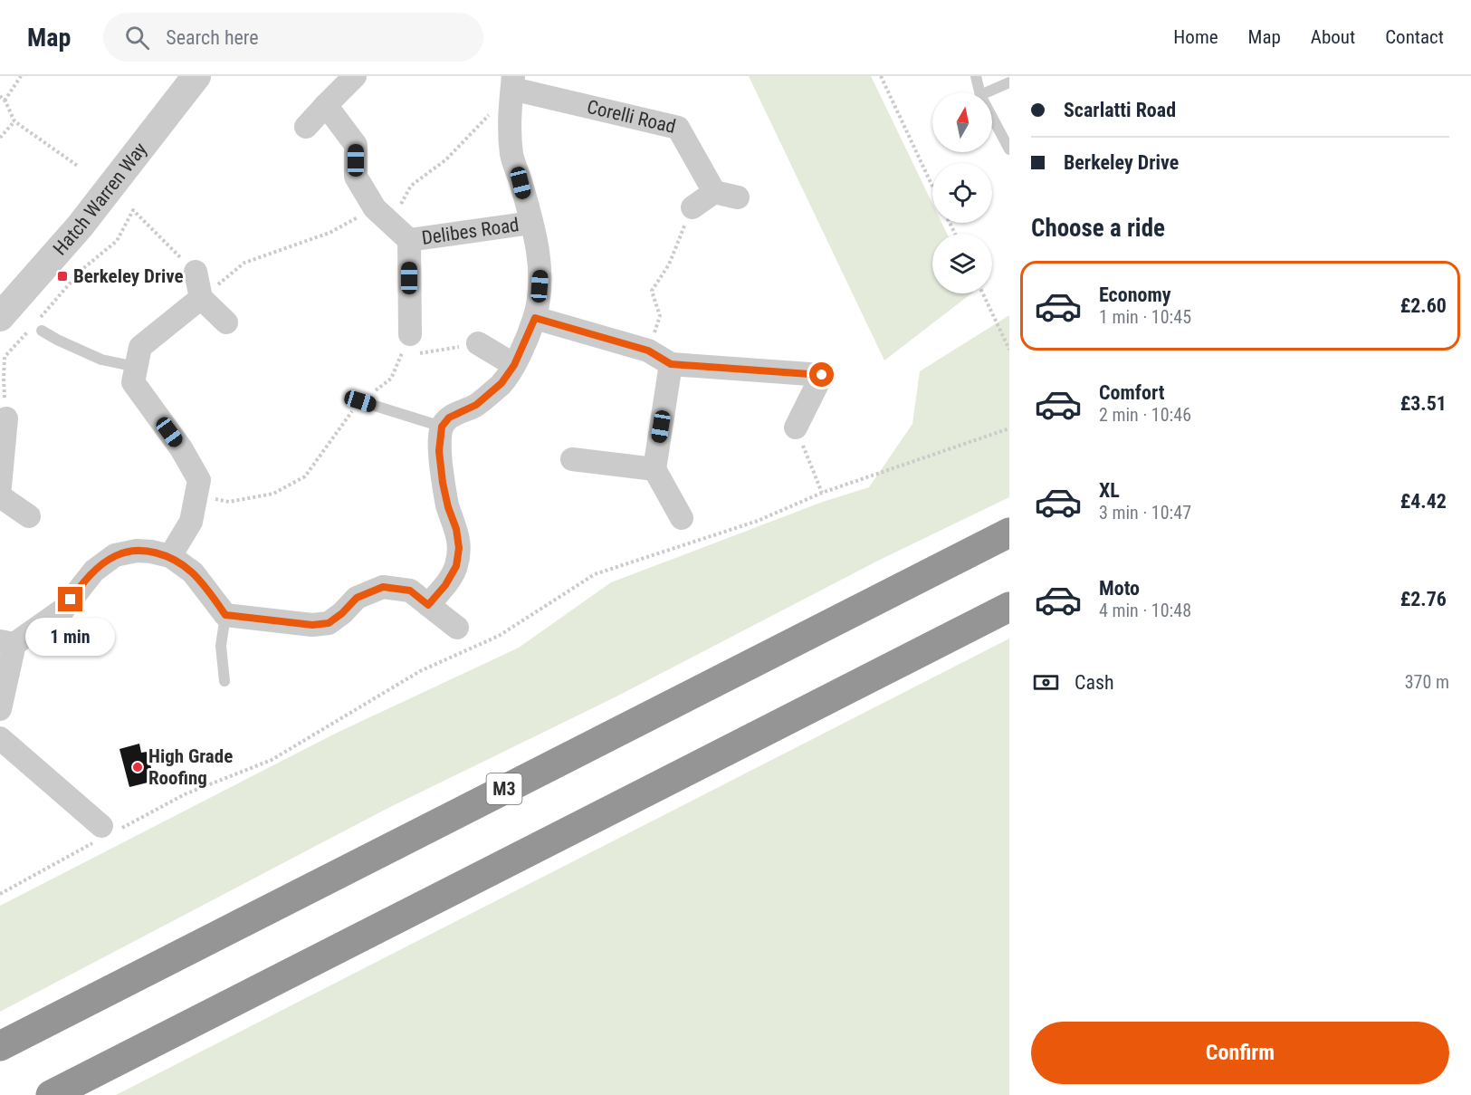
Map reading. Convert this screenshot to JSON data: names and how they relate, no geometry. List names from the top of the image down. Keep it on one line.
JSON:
{"streets":{"highway":["M3"],"street":["Corelli Road","Hatch Warren Way","Delibes Road"]},"places":{"transit":["Berkeley Drive"],"other":["High Grade Roofing"]},"north":"top","page":{"header":"Map","search":"Search here","nav":["Home","Map","About","Contact"],"banner":["Scarlatti Road","Berkeley Drive"],"heading":"Choose a ride","list":[{"name":"Economy","note":"1 min · 10:45","value":"£2.60"},{"name":"Comfort","note":"2 min · 10:46","value":"£3.51"},{"name":"XL","note":"3 min · 10:47","value":"£4.42"},{"name":"Moto","note":"4 min · 10:48","value":"£2.76"}],"bubble":"1 min","pay":["Cash","370 m"],"buttons":"Confirm"}}
